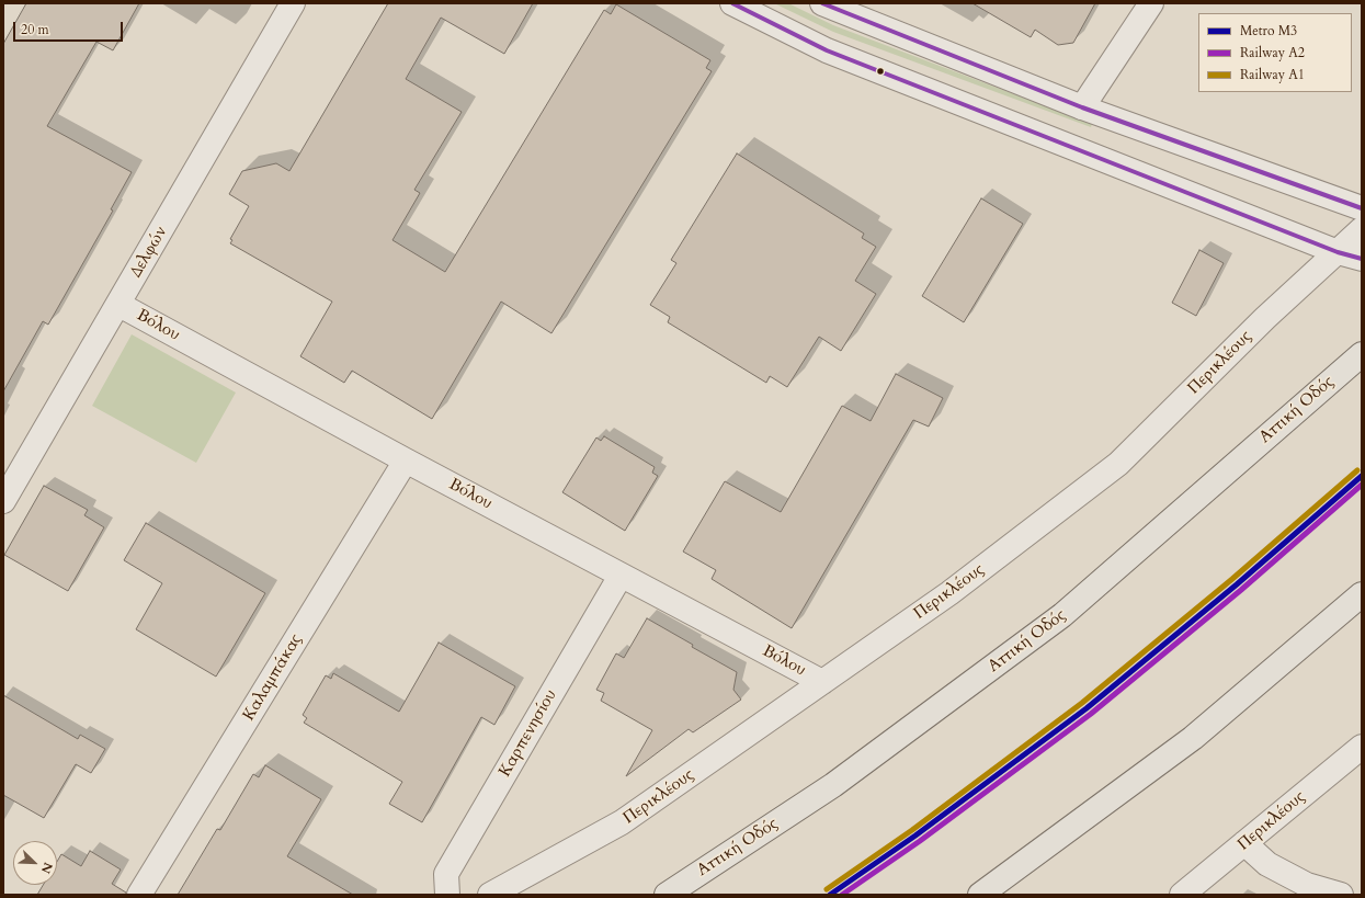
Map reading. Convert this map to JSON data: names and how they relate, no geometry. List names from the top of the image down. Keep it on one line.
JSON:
{"streets":{"highway":["Αττική Οδός"],"street":["Δελφών","Βόλου","Περικλέους","Καλαμπάκας","Καρπενησίου"]},"crossings":[["Δελφών","Βόλου"],["Βόλου","Περικλέους"],["Βόλου","Καλαμπάκας"],["Βόλου","Καρπενησίου"]],"lines":["rail line A1","metro line Μ3","rail line A2"],"legend":["Metro Μ3","Railway A2","Railway A1"],"scale_bar":"20 m","north":"bottom right"}
